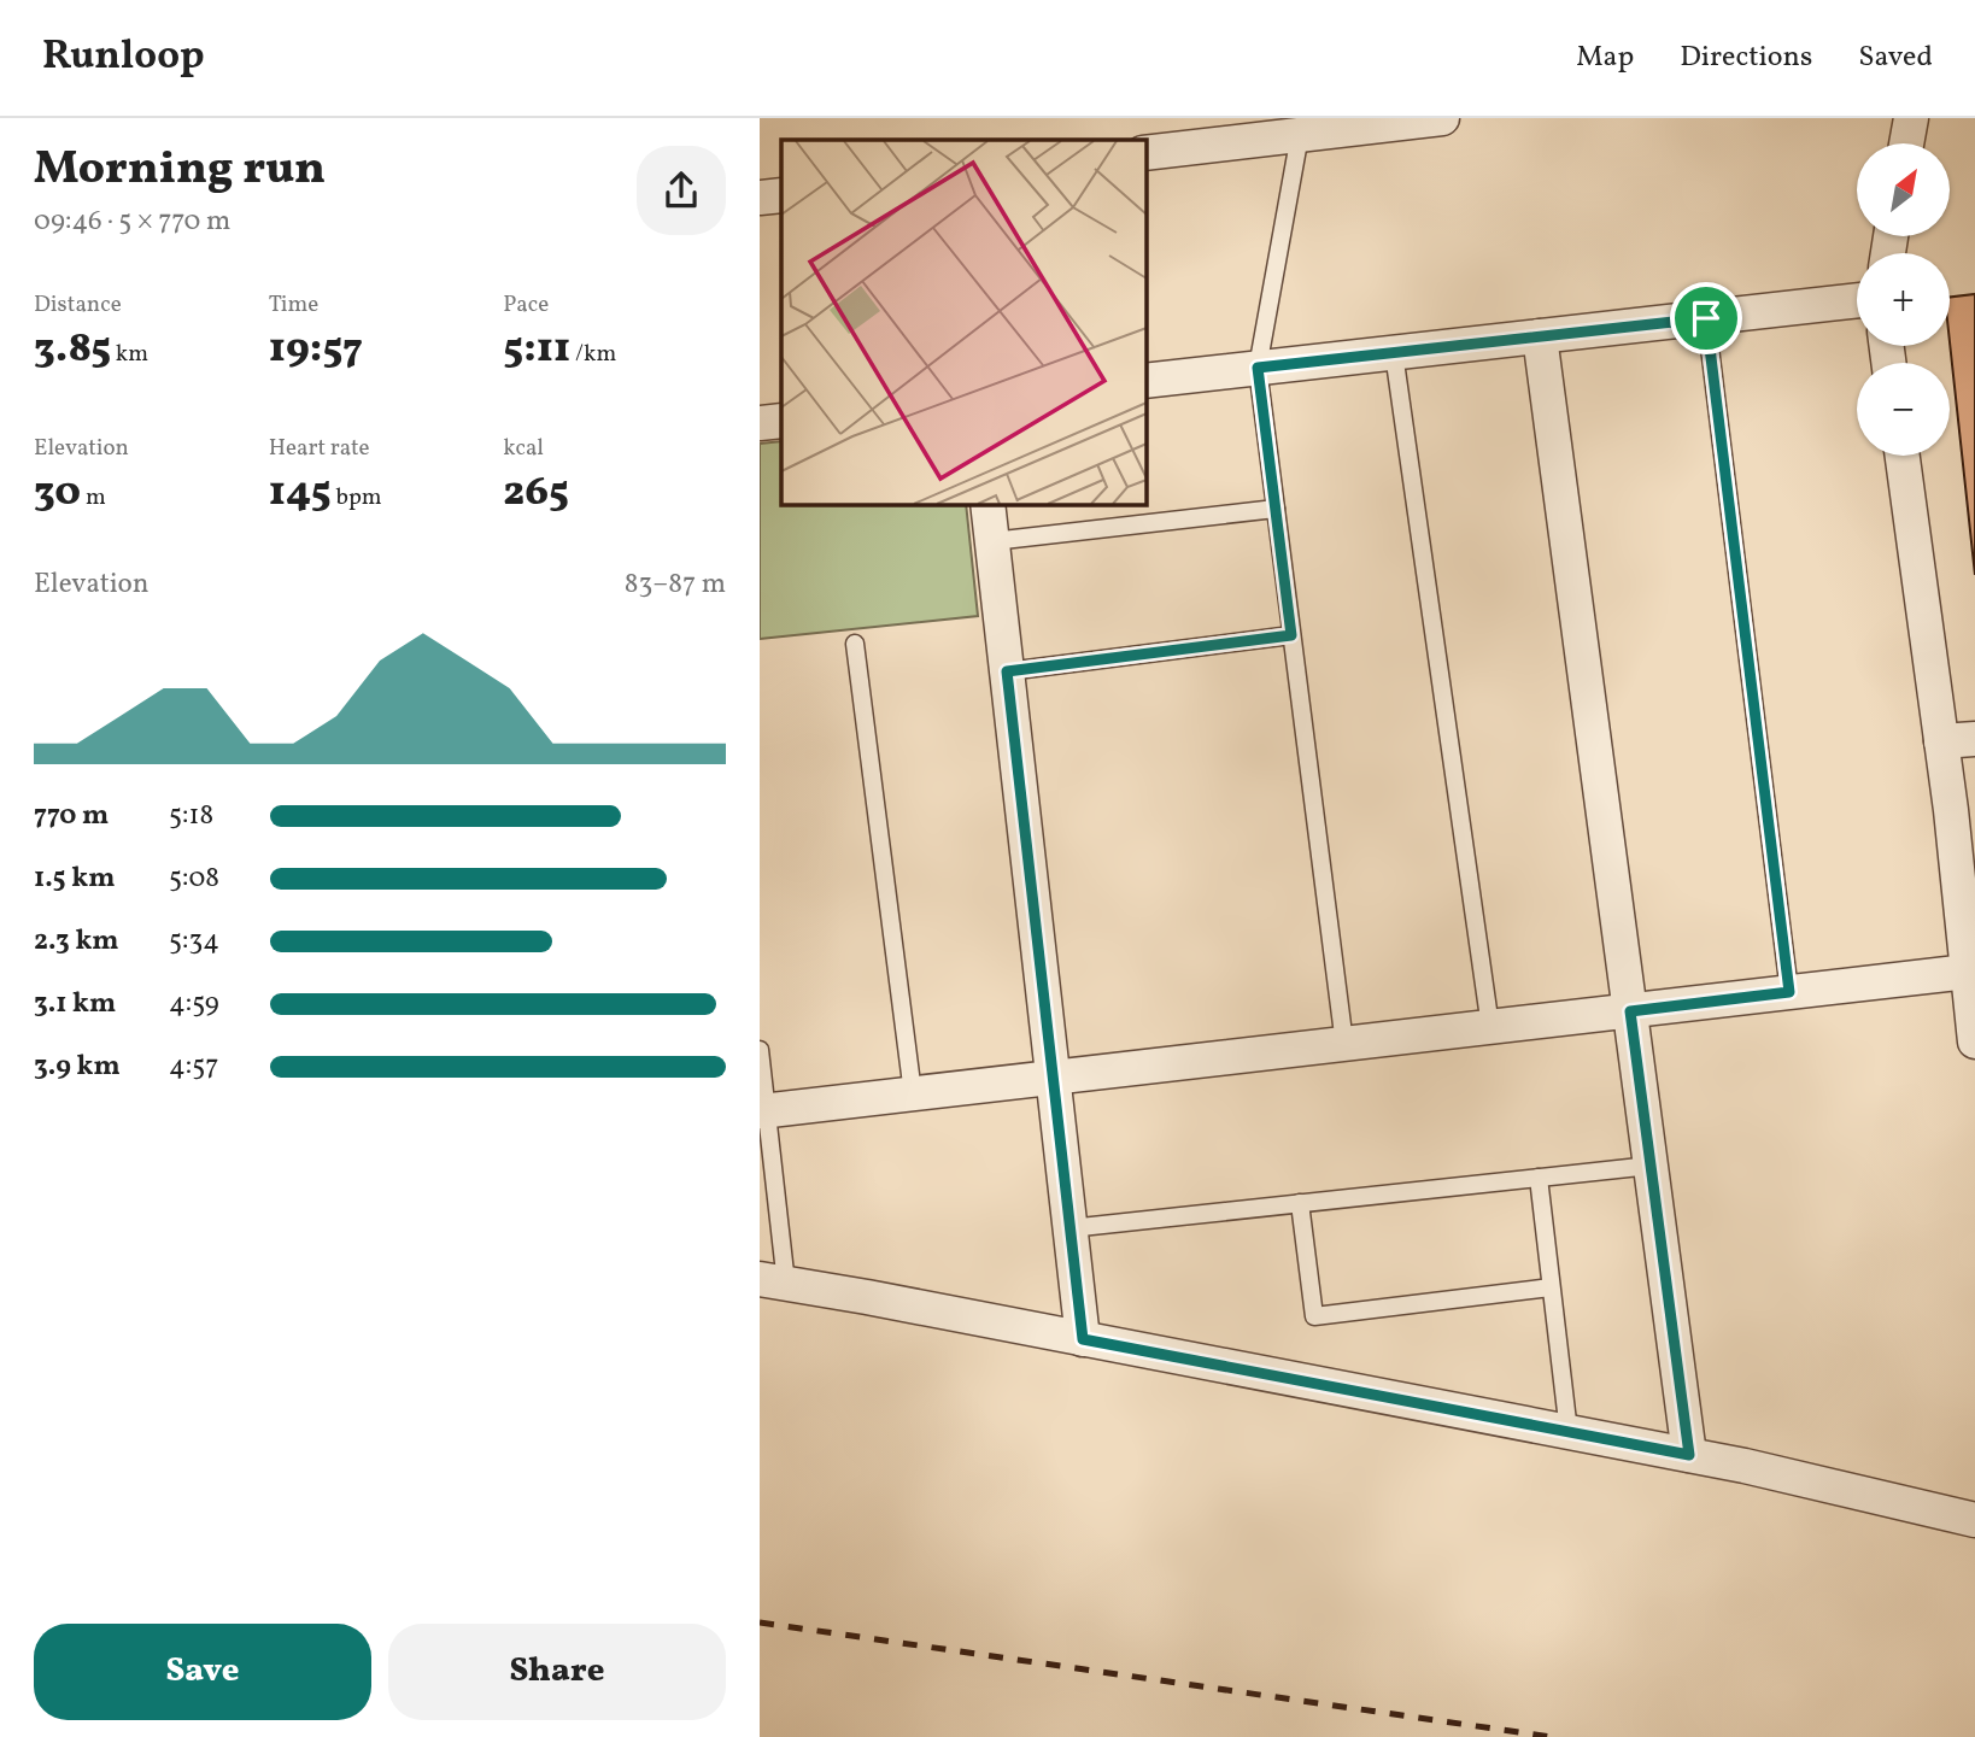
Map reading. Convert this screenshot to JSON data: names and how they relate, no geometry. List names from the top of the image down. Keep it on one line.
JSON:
{"north":"top right","page":{"header":"Runloop","nav":["Map","Directions","Saved"],"heading":["Morning run","09:46 · 5 × 770 m"],"map_buttons":["+","−"],"stats":[["Distance","3.85 km"],["Time","19:57"],["Pace","5:11 /km"],["Elevation","30 m"],["Heart rate","145 bpm"],["kcal","265"]],"chart":["Elevation","83–87 m"],"list":[{"name":"770 m","note":"5:18"},{"name":"1.5 km","note":"5:08"},{"name":"2.3 km","note":"5:34"},{"name":"3.1 km","note":"4:59"},{"name":"3.9 km","note":"4:57"}],"buttons":["Save","Share"]}}
